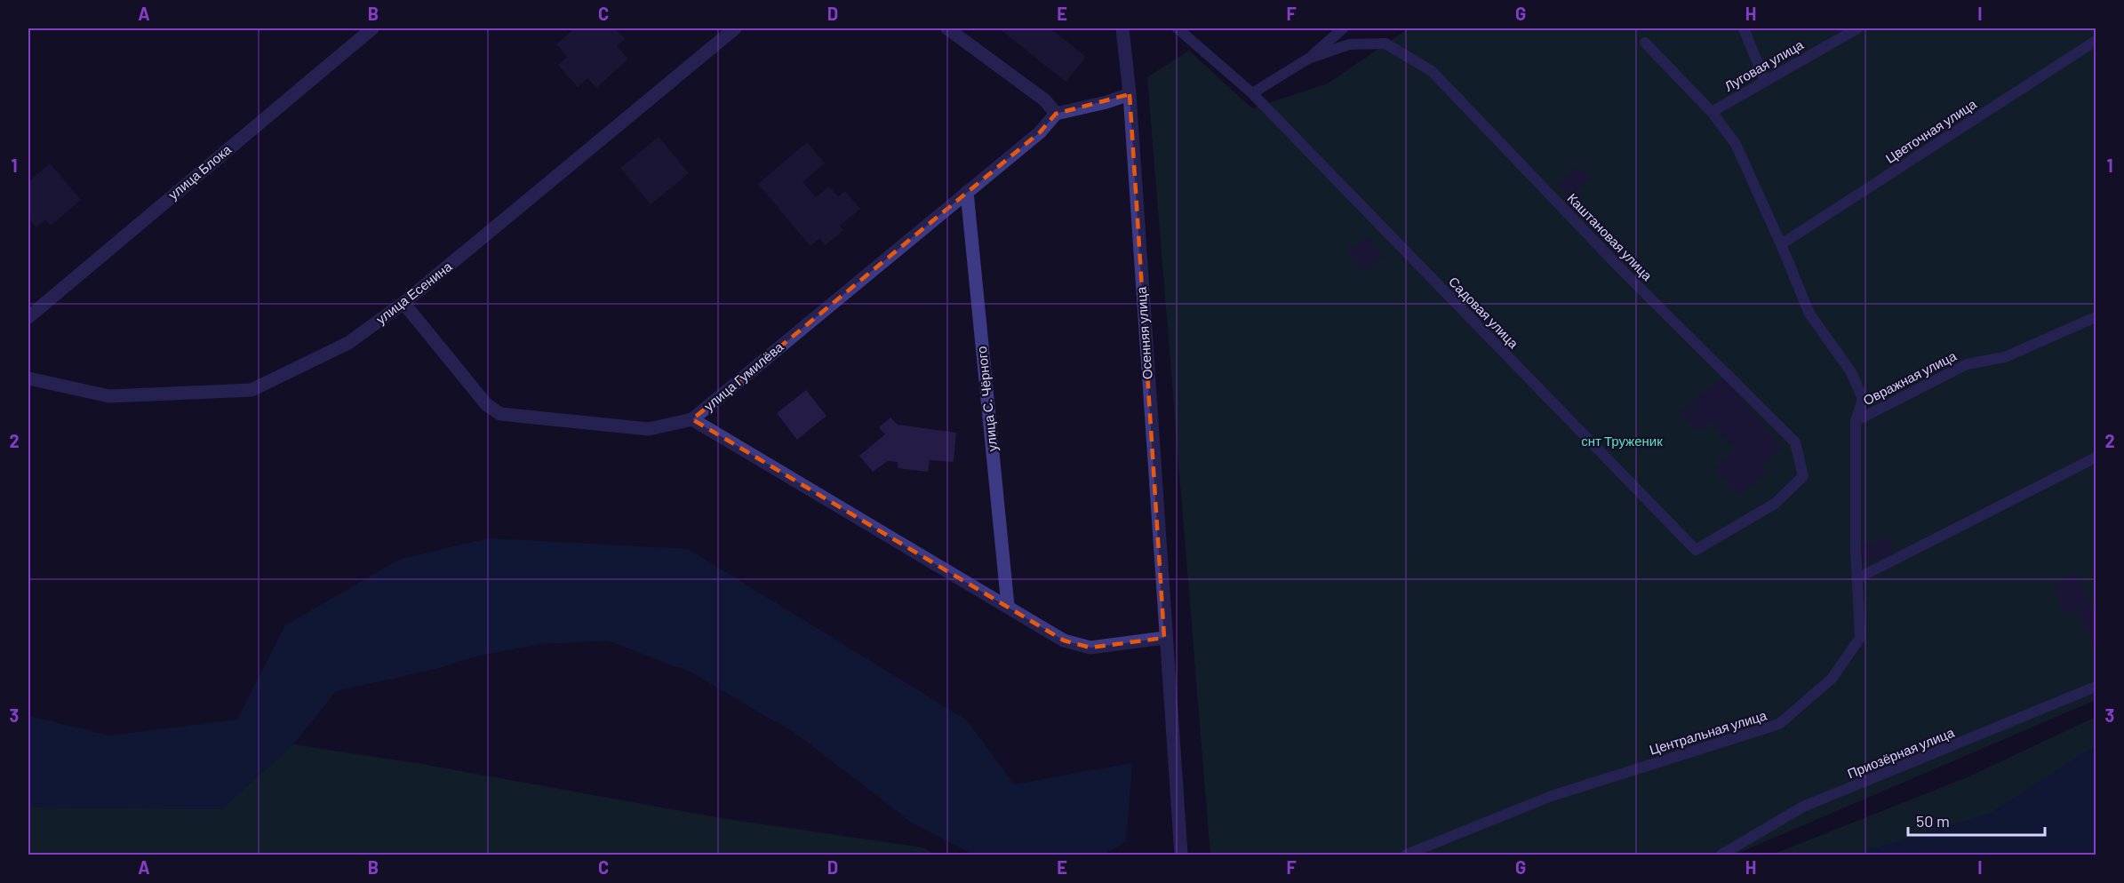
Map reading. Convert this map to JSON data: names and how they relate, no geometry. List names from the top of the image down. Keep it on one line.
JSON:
{"streets":{"street":["улица Блока","улица Есенина","Осенняя улица","улица Гумилёва","улица С. Чёрного"],"lane":["Луговая улица","Цветочная улица","Каштановая улица","Садовая улица","Овражная улица","Центральная улица","Приозёрная улица"]},"crossings":[["Луговая улица","Центральная улица"],["Цветочная улица","Центральная улица"],["Каштановая улица","Садовая улица"],["улица Есенина","улица Гумилёва"],["улица Гумилёва","улица С. Чёрного"],["Овражная улица","Центральная улица"]],"parks":["снт Труженик"],"scale_bar":"50 m","grid":{"columns":["A","B","C","D","E","F","G","H","I"],"rows":["1","2","3"]}}
